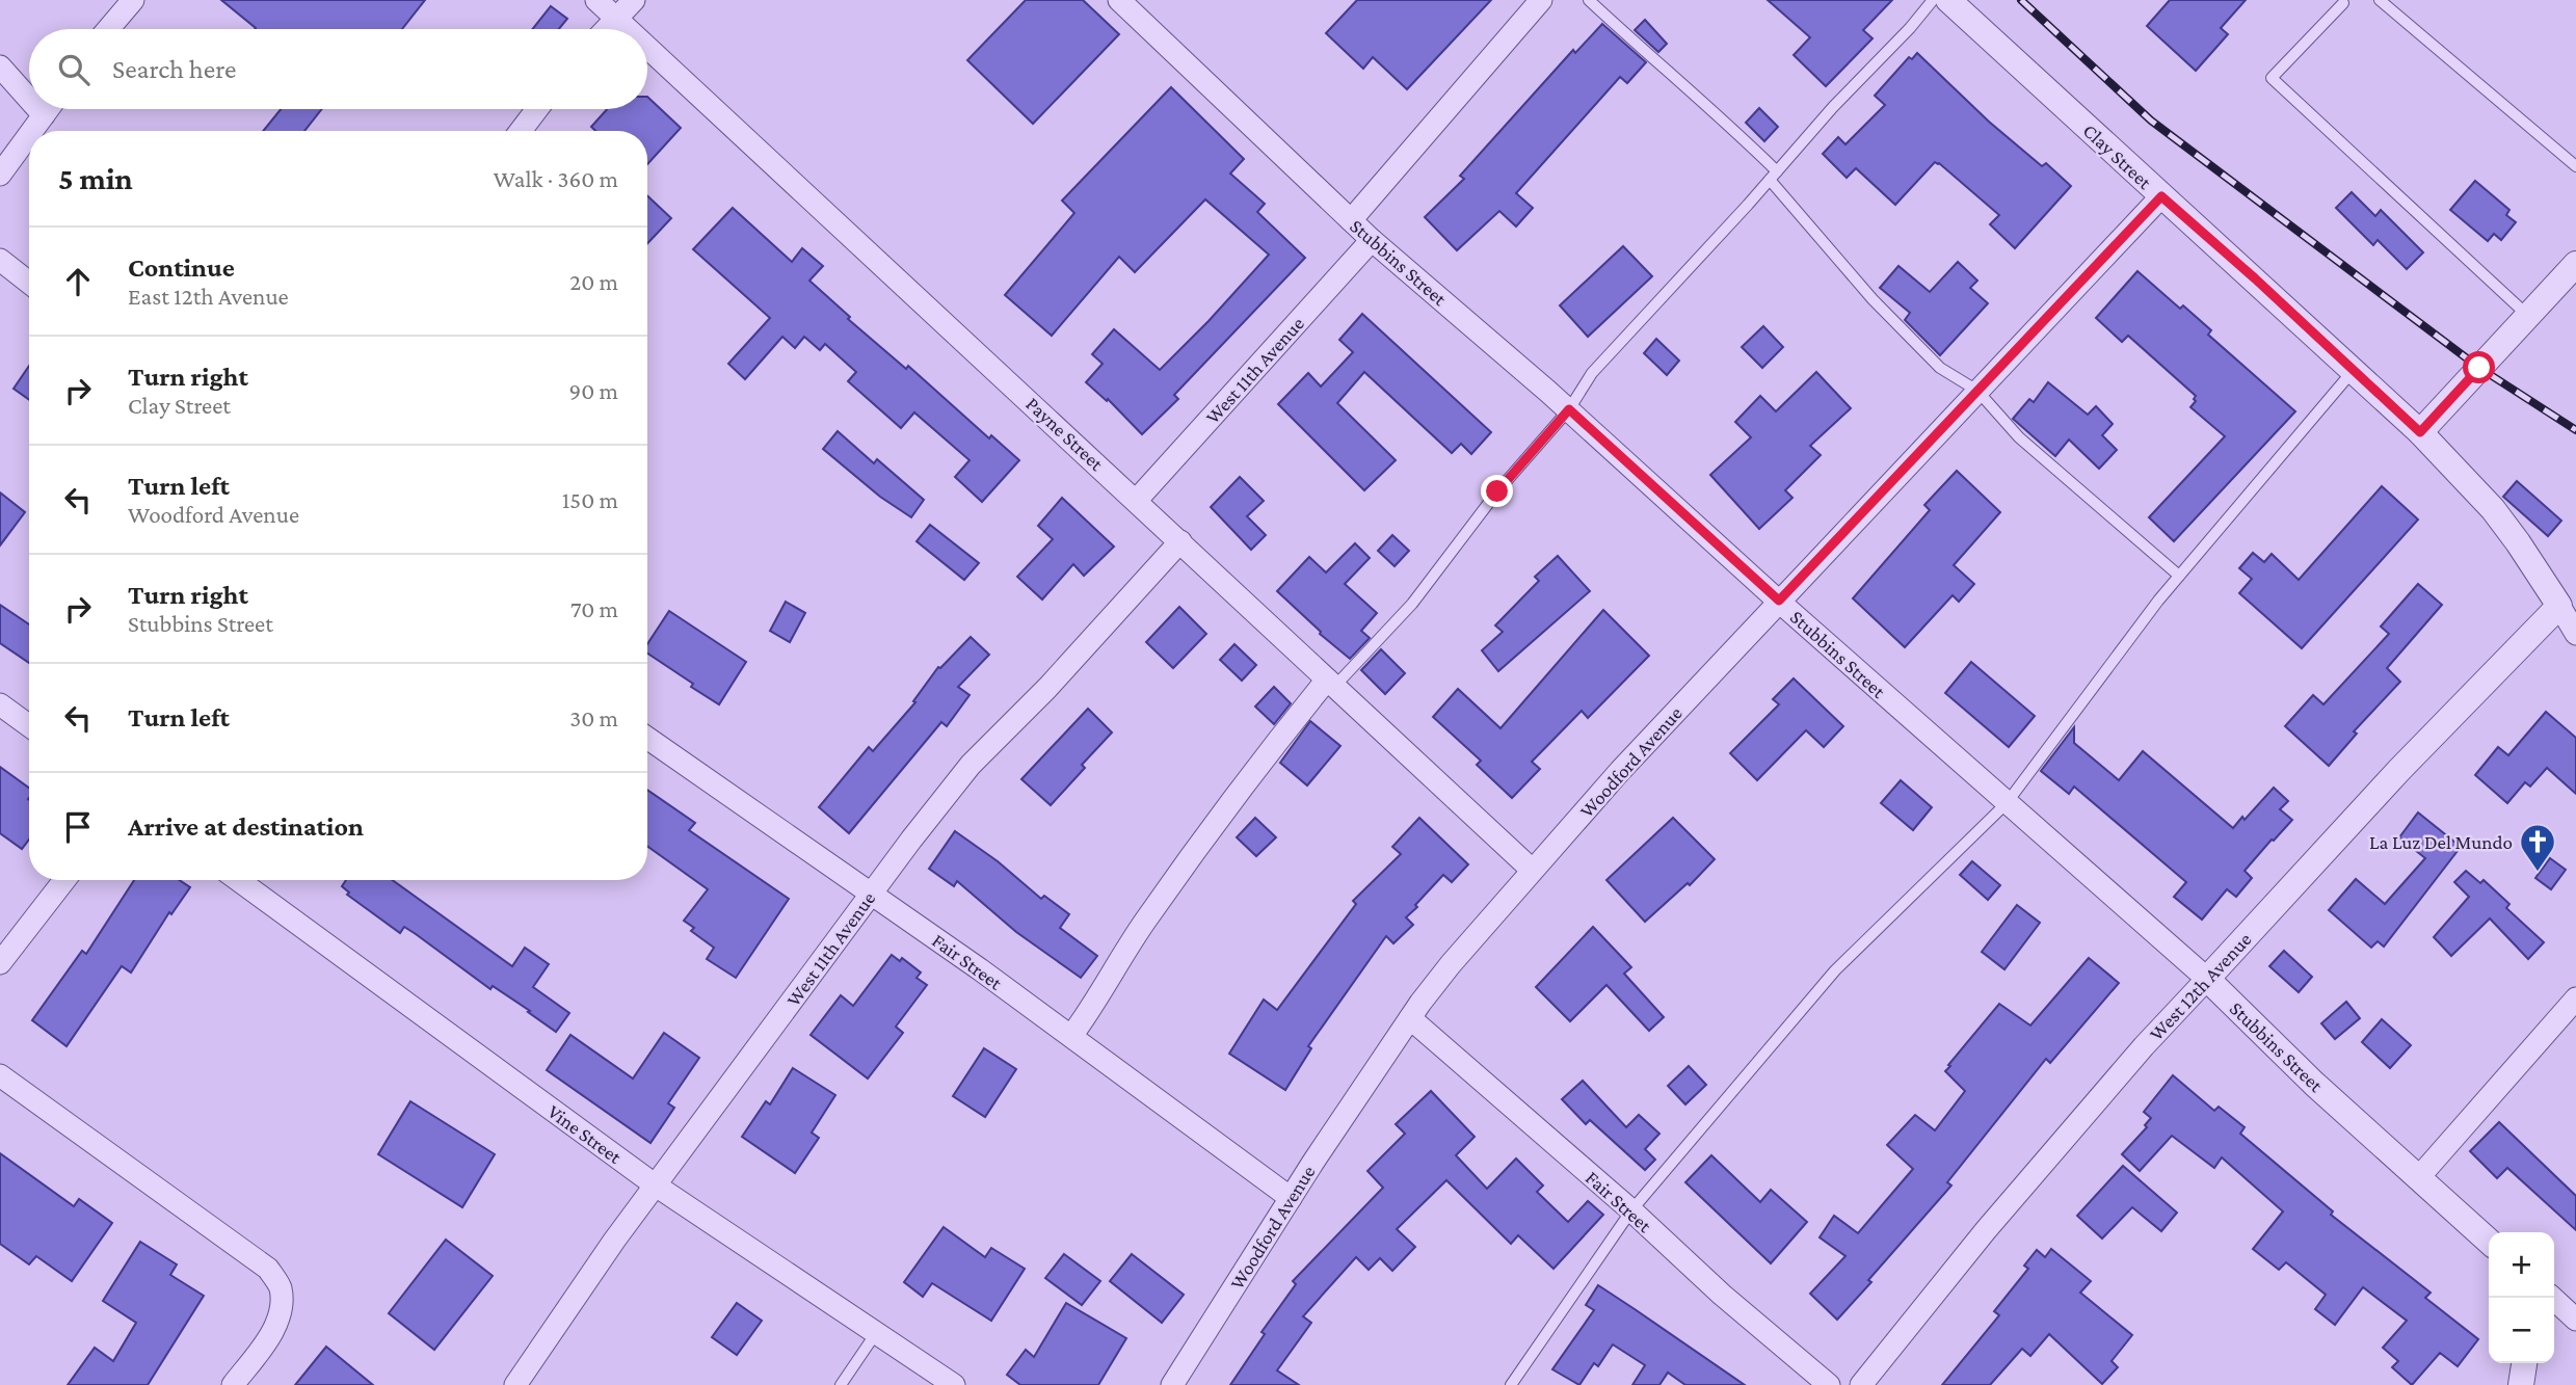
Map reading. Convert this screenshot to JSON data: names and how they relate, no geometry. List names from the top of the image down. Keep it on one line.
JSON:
{"streets":{"street":["Clay Street","Stubbins Street","West 11th Avenue","Payne Street","Woodford Avenue","Fair Street","West 12th Avenue","Vine Street"]},"crossings":[["Clay Street","Woodford Avenue"],["Clay Street","West 12th Avenue"],["Stubbins Street","West 11th Avenue"],["Stubbins Street","Woodford Avenue"],["Stubbins Street","West 12th Avenue"],["West 11th Avenue","Payne Street"],["West 11th Avenue","Fair Street"],["West 11th Avenue","Vine Street"],["Payne Street","Woodford Avenue"],["Woodford Avenue","Fair Street"]],"places":{"church":["La Luz Del Mundo"]},"page":{"search":"Search here","heading":["5 min","Walk · 360 m"],"list":[["Continue","East 12th Avenue","20 m"],["Turn right","Clay Street","90 m"],["Turn left","Woodford Avenue","150 m"],["Turn right","Stubbins Street","70 m"],["Turn left","30 m"],"Arrive at destination"],"map_buttons":["+","−"]}}
